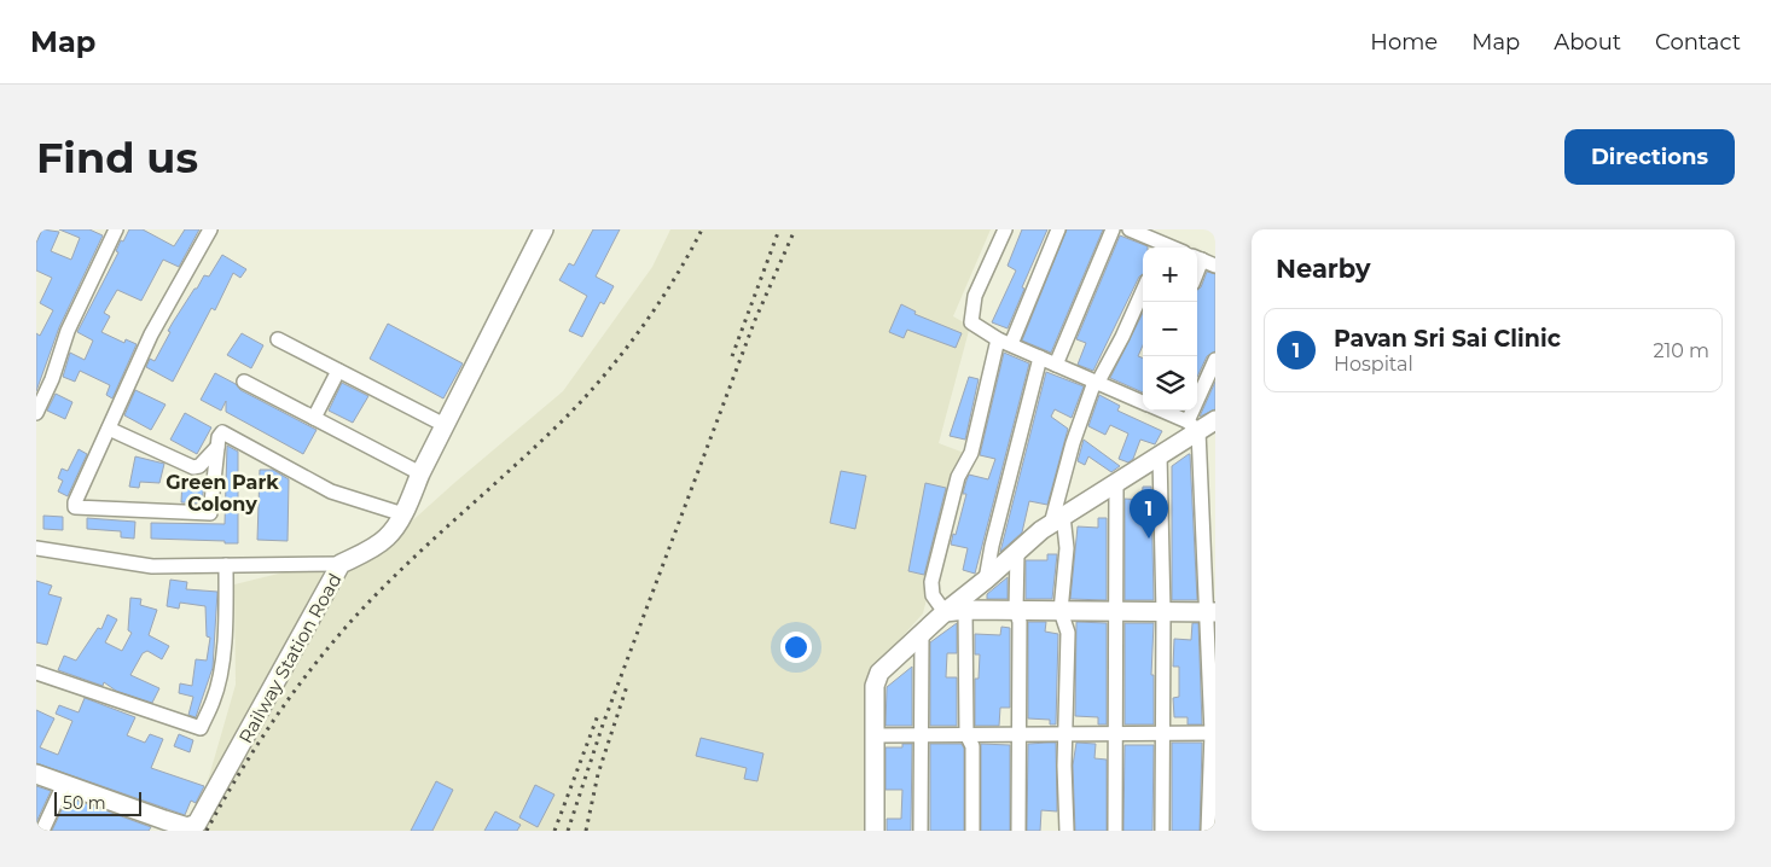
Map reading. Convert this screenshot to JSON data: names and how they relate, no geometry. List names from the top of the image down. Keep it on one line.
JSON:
{"streets":{"street":["Railway Station Road"]},"districts":["Green Park Colony"],"scale_bar":"50 m","page":{"header":"Map","nav":["Home","Map","About","Contact"],"buttons":"Directions","title":"Find us","heading":"Nearby","map_buttons":["+","−"],"list":[{"mark":"1","name":"Pavan Sri Sai Clinic","note":"Hospital","value":"210 m"}],"pins":"1","scale":"50 m"}}
